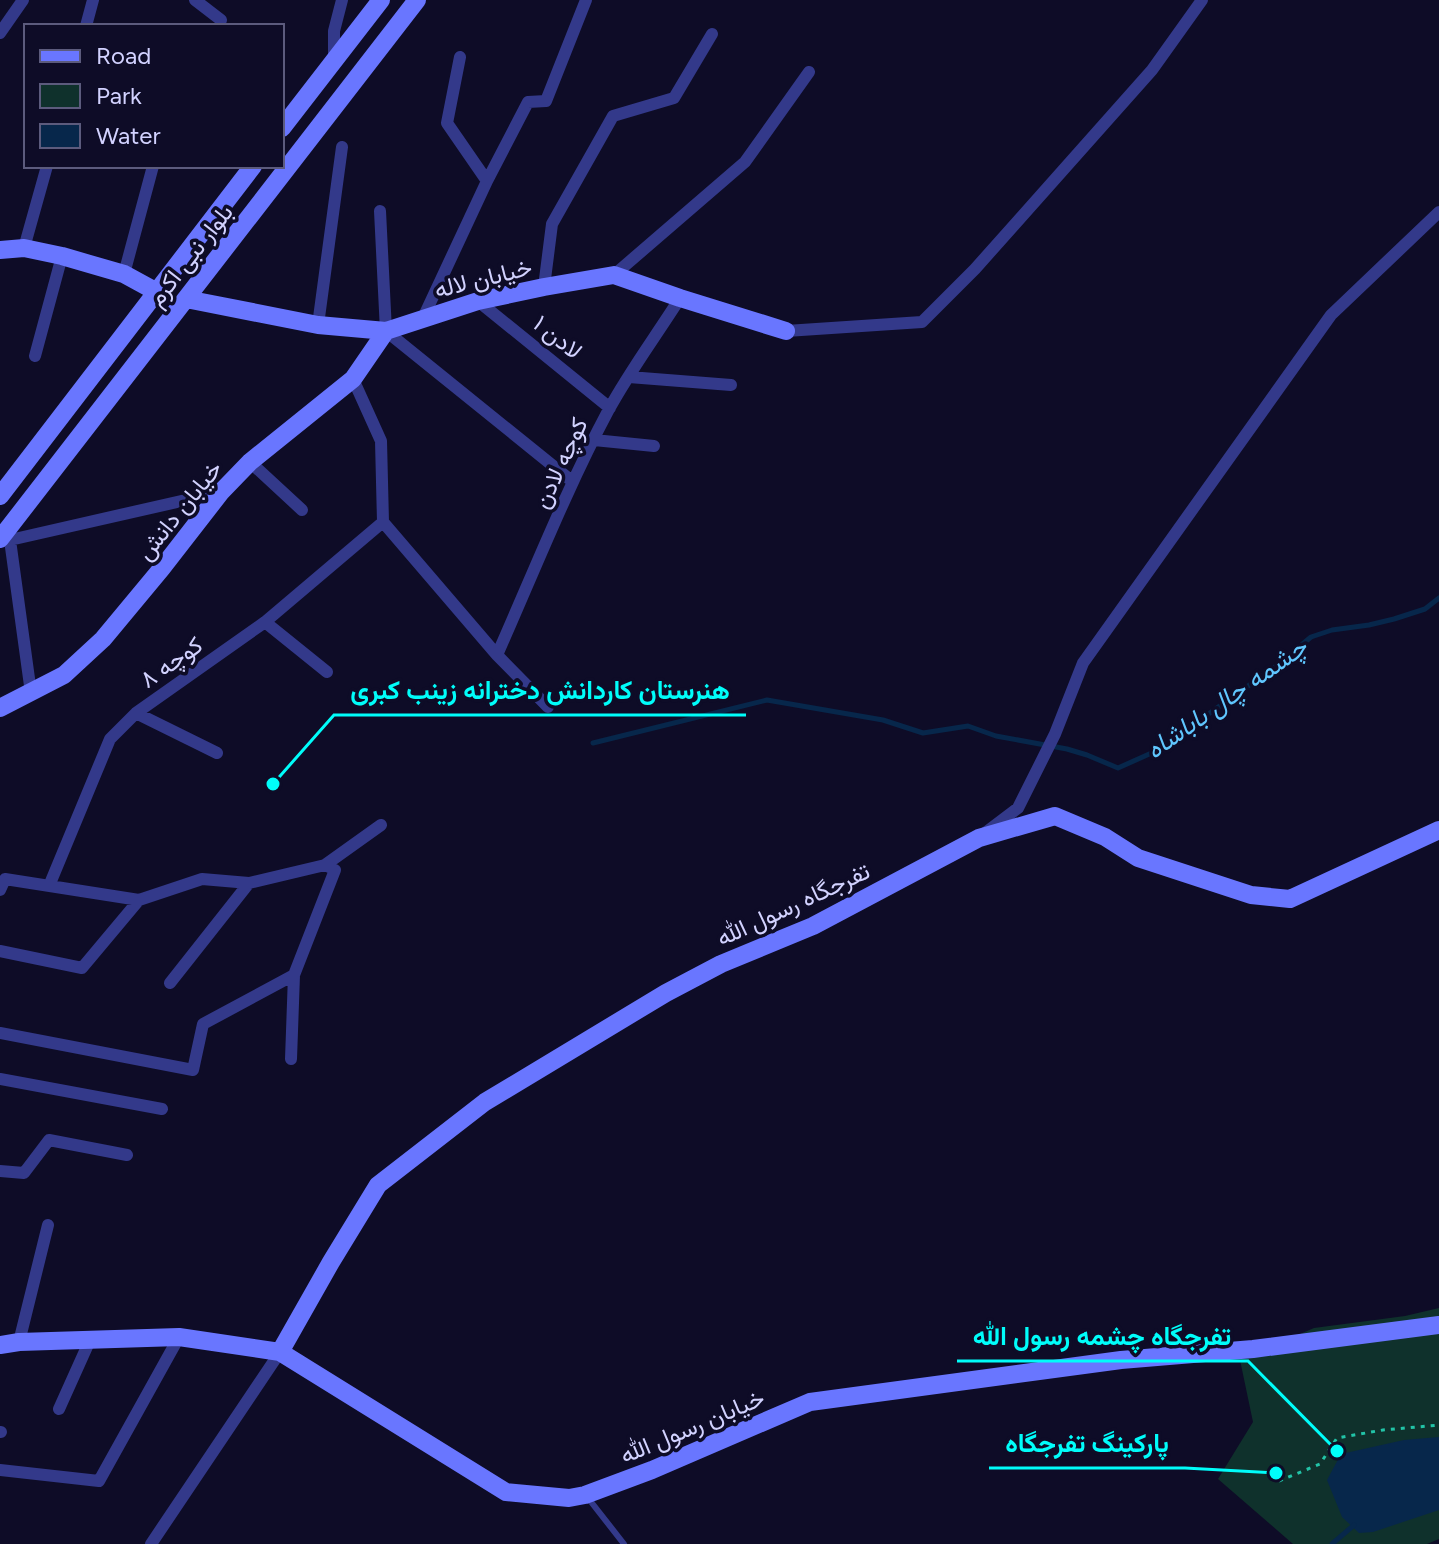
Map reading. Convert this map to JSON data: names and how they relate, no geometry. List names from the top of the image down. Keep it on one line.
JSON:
{"streets":{"street":["بلوار نبی اکرم","خیابان لاله","لادن ۱","کوچه لادن","خیابان دانش","کوچه ۸","تفرجگاه رسول الله","خیابان رسول الله"]},"crossings":[["بلوار نبی اکرم","خیابان لاله"],["خیابان لاله","لادن ۱"],["خیابان لاله","کوچه لادن"],["خیابان لاله","خیابان دانش"],["لادن ۱","کوچه لادن"],["تفرجگاه رسول الله","خیابان رسول الله"]],"water":["چشمه چال باباشاه"],"places":["هنرستان کاردانش دخترانه زینب کبری","تفرجگاه چشمه رسول الله","پارکینگ تفرجگاه"],"legend":["Road","Park","Water"]}
